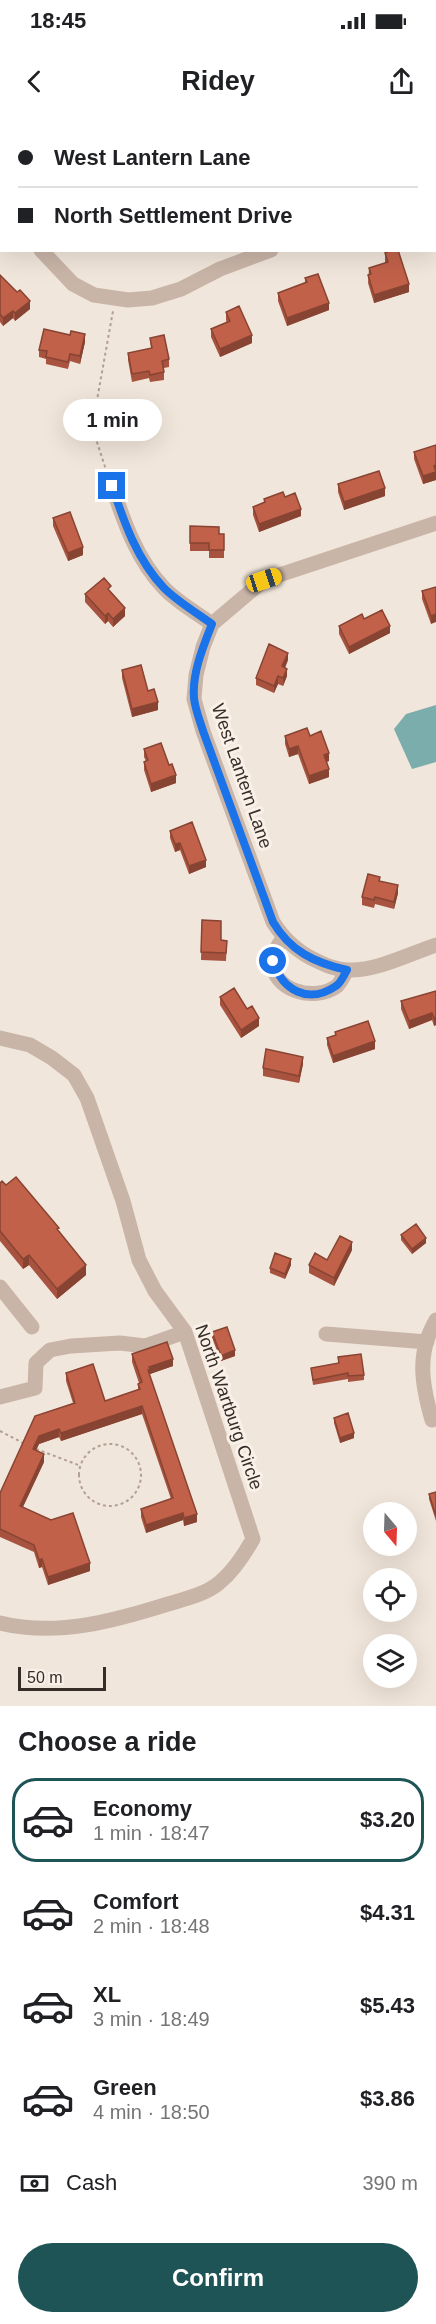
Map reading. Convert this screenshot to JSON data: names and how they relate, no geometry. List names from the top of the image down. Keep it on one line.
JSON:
{"streets":{"street":["West Lantern Lane","North Wartburg Circle"]},"scale_bar":"50 m","north":"bottom","page":{"status":"18:45","header":"Ridey","banner":["West Lantern Lane","North Settlement Drive"],"bubble":"1 min","scale":"50 m","heading":"Choose a ride","list":[{"name":"Economy","note":"1 min · 18:47","value":"$3.20"},{"name":"Comfort","note":"2 min · 18:48","value":"$4.31"},{"name":"XL","note":"3 min · 18:49","value":"$5.43"},{"name":"Green","note":"4 min · 18:50","value":"$3.86"}],"pay":["Cash","390 m"],"buttons":"Confirm"}}
